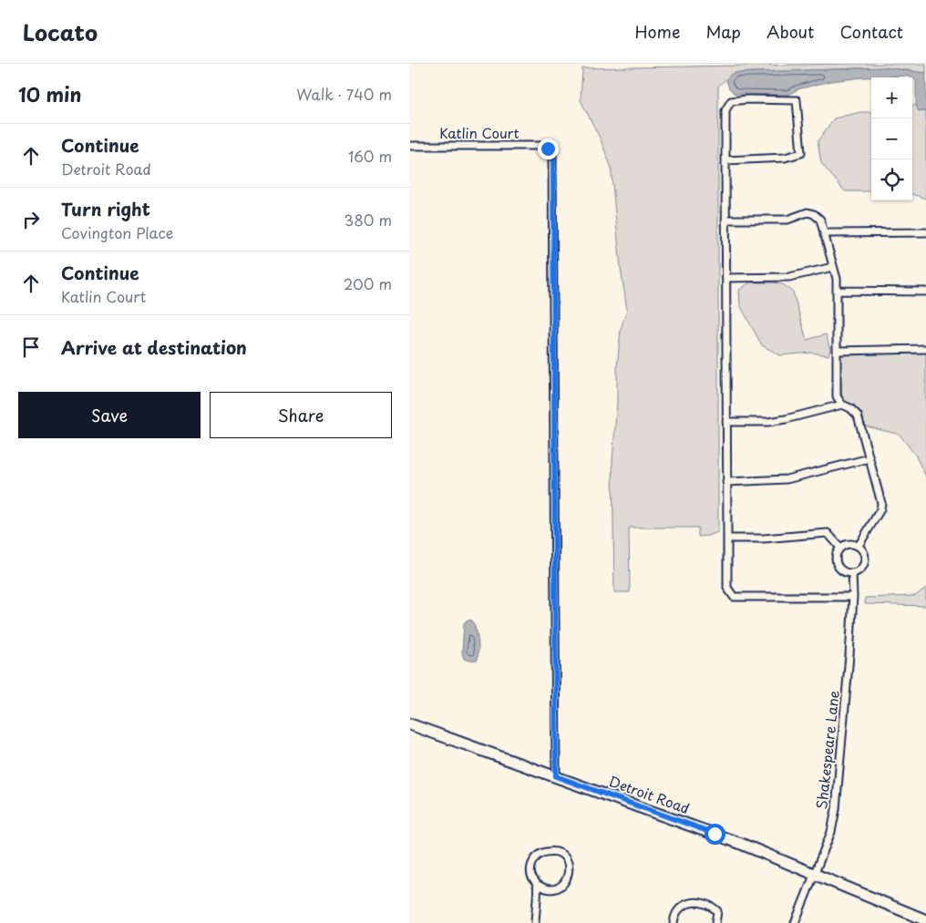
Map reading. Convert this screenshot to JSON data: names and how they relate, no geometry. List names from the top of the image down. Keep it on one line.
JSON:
{"streets":{"main road":["Detroit Road"],"street":["Katlin Court","Shakespeare Lane"]},"crossings":[["Katlin Court","Detroit Road"],["Shakespeare Lane","Detroit Road"]],"page":{"header":"Locato","nav":["Home","Map","About","Contact"],"heading":["10 min","Walk · 740 m"],"map_buttons":["+","−"],"list":[["Continue","Detroit Road","160 m"],["Turn right","Covington Place","380 m"],["Continue","Katlin Court","200 m"],"Arrive at destination"],"buttons":["Save","Share"]}}
